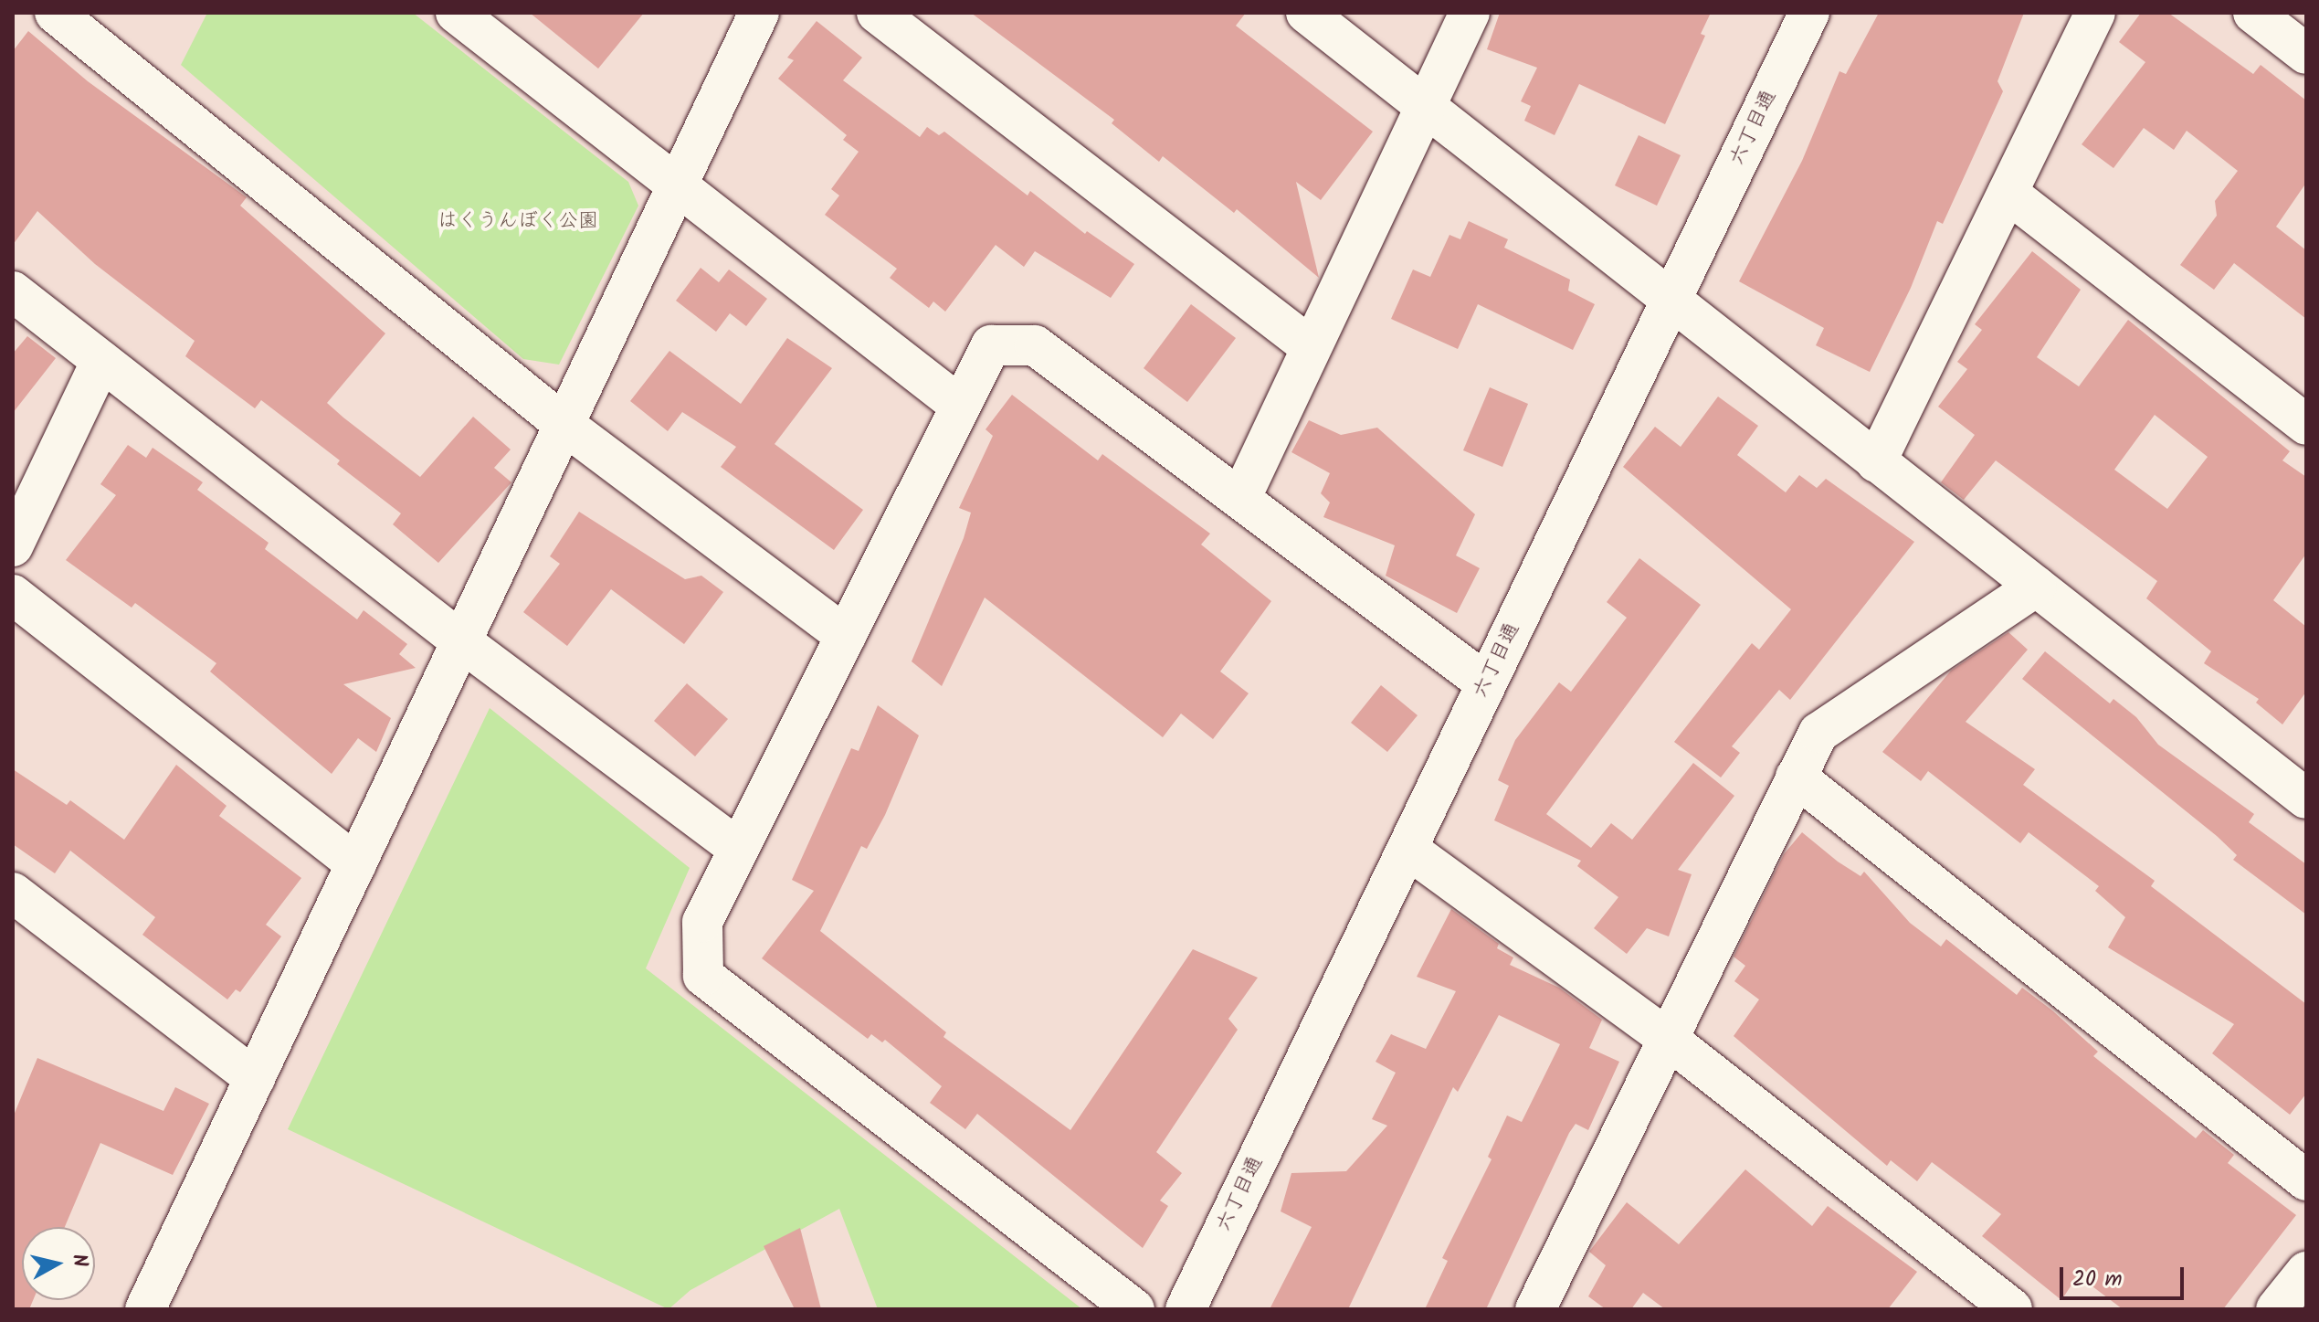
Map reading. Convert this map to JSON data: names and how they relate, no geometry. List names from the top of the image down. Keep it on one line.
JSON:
{"streets":{"street":["六丁目通"]},"parks":["はくうんぼく公園"],"scale_bar":"20 m","north":"right"}
